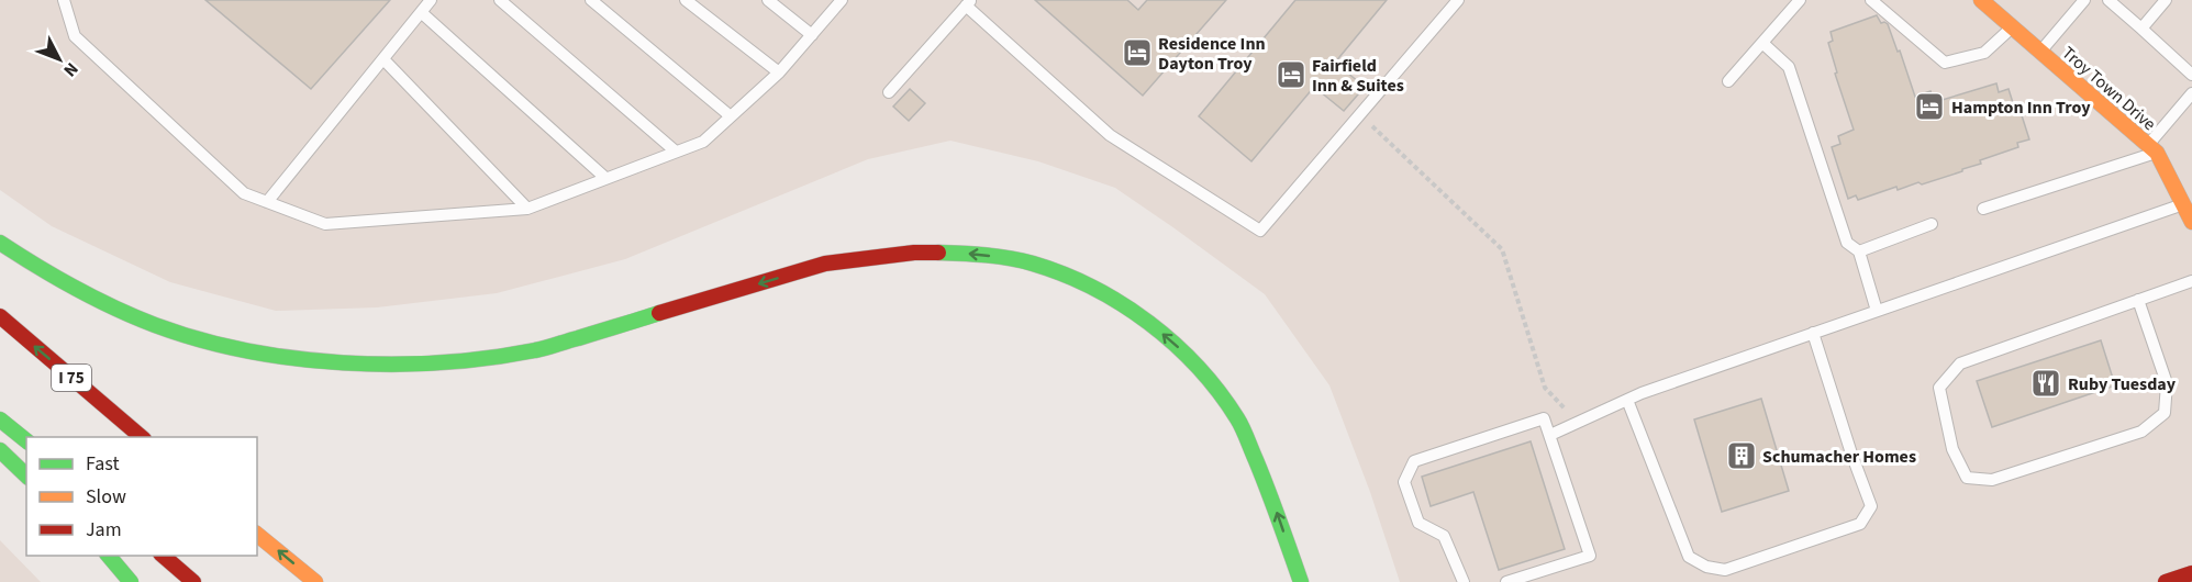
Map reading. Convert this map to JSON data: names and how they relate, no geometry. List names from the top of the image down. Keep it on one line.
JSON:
{"streets":{"main road":["Troy Town Drive","I 75"]},"places":{"hotel":["Residence Inn Dayton Troy","Fairfield Inn & Suites","Hampton Inn Troy"],"restaurant":["Ruby Tuesday"],"building":["Schumacher Homes"]},"legend":["Fast","Slow","Jam"],"north":"bottom right"}
